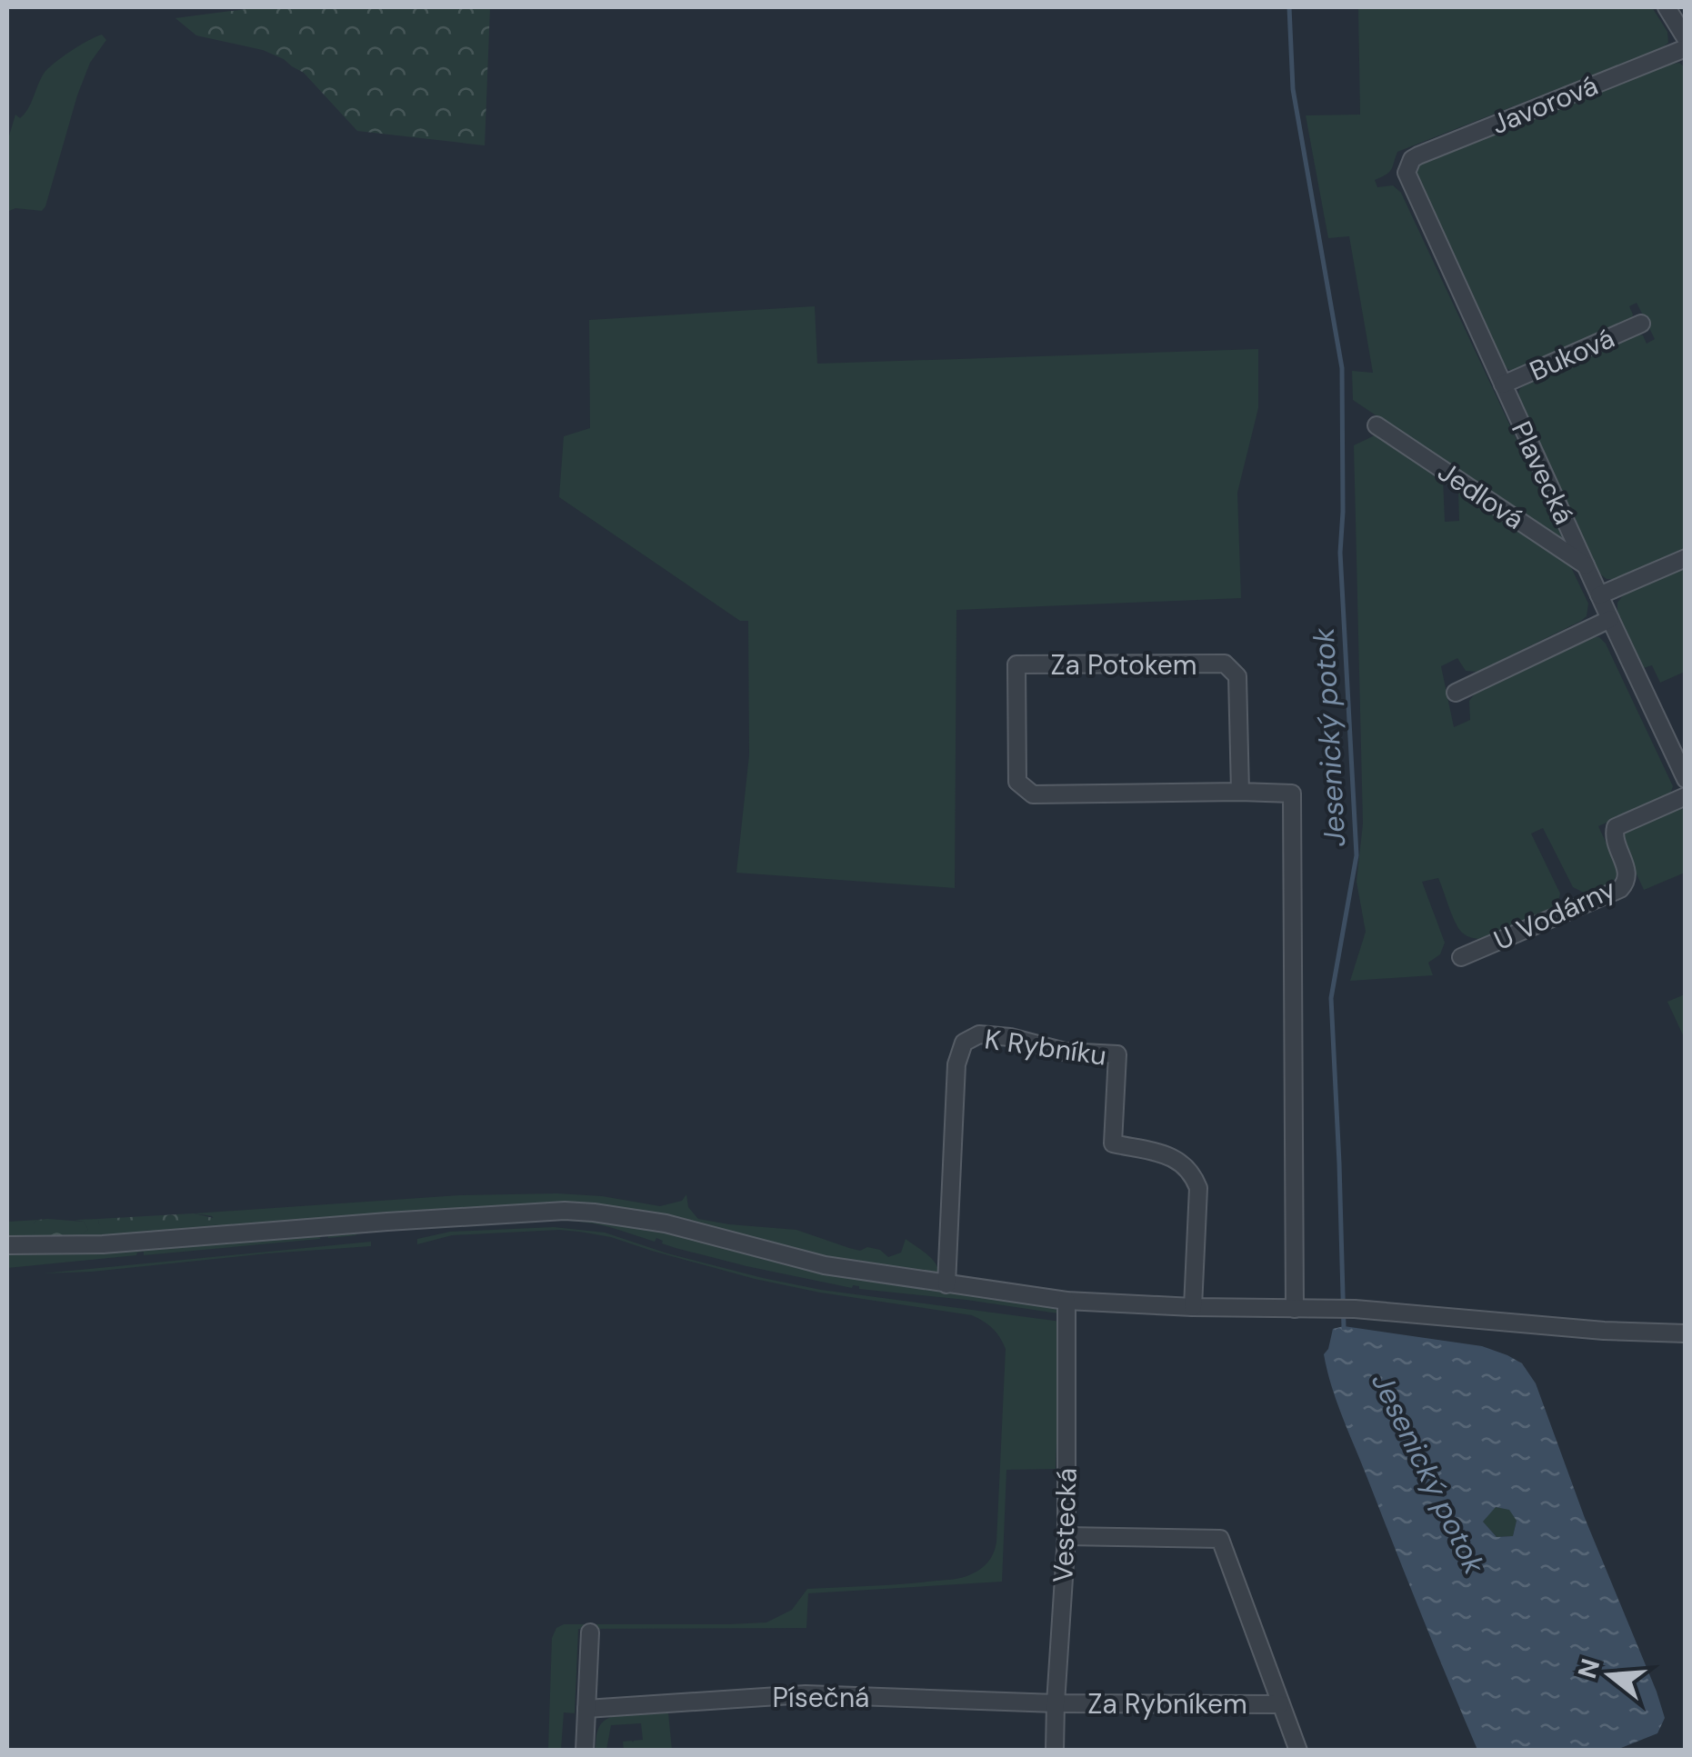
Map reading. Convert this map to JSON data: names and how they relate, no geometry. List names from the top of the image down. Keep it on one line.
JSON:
{"streets":{"street":["Javorová","Buková","Plavecká","Jedlová","Za Potokem","U Vodárny","K Rybníku","Vestecká","Písečná","Za Rybníkem"]},"crossings":[["Javorová","Plavecká"],["Buková","Plavecká"],["Plavecká","Jedlová"],["Vestecká","Písečná"],["Vestecká","Za Rybníkem"],["Písečná","Za Rybníkem"]],"water":["Jesenický potok"],"north":"left"}
